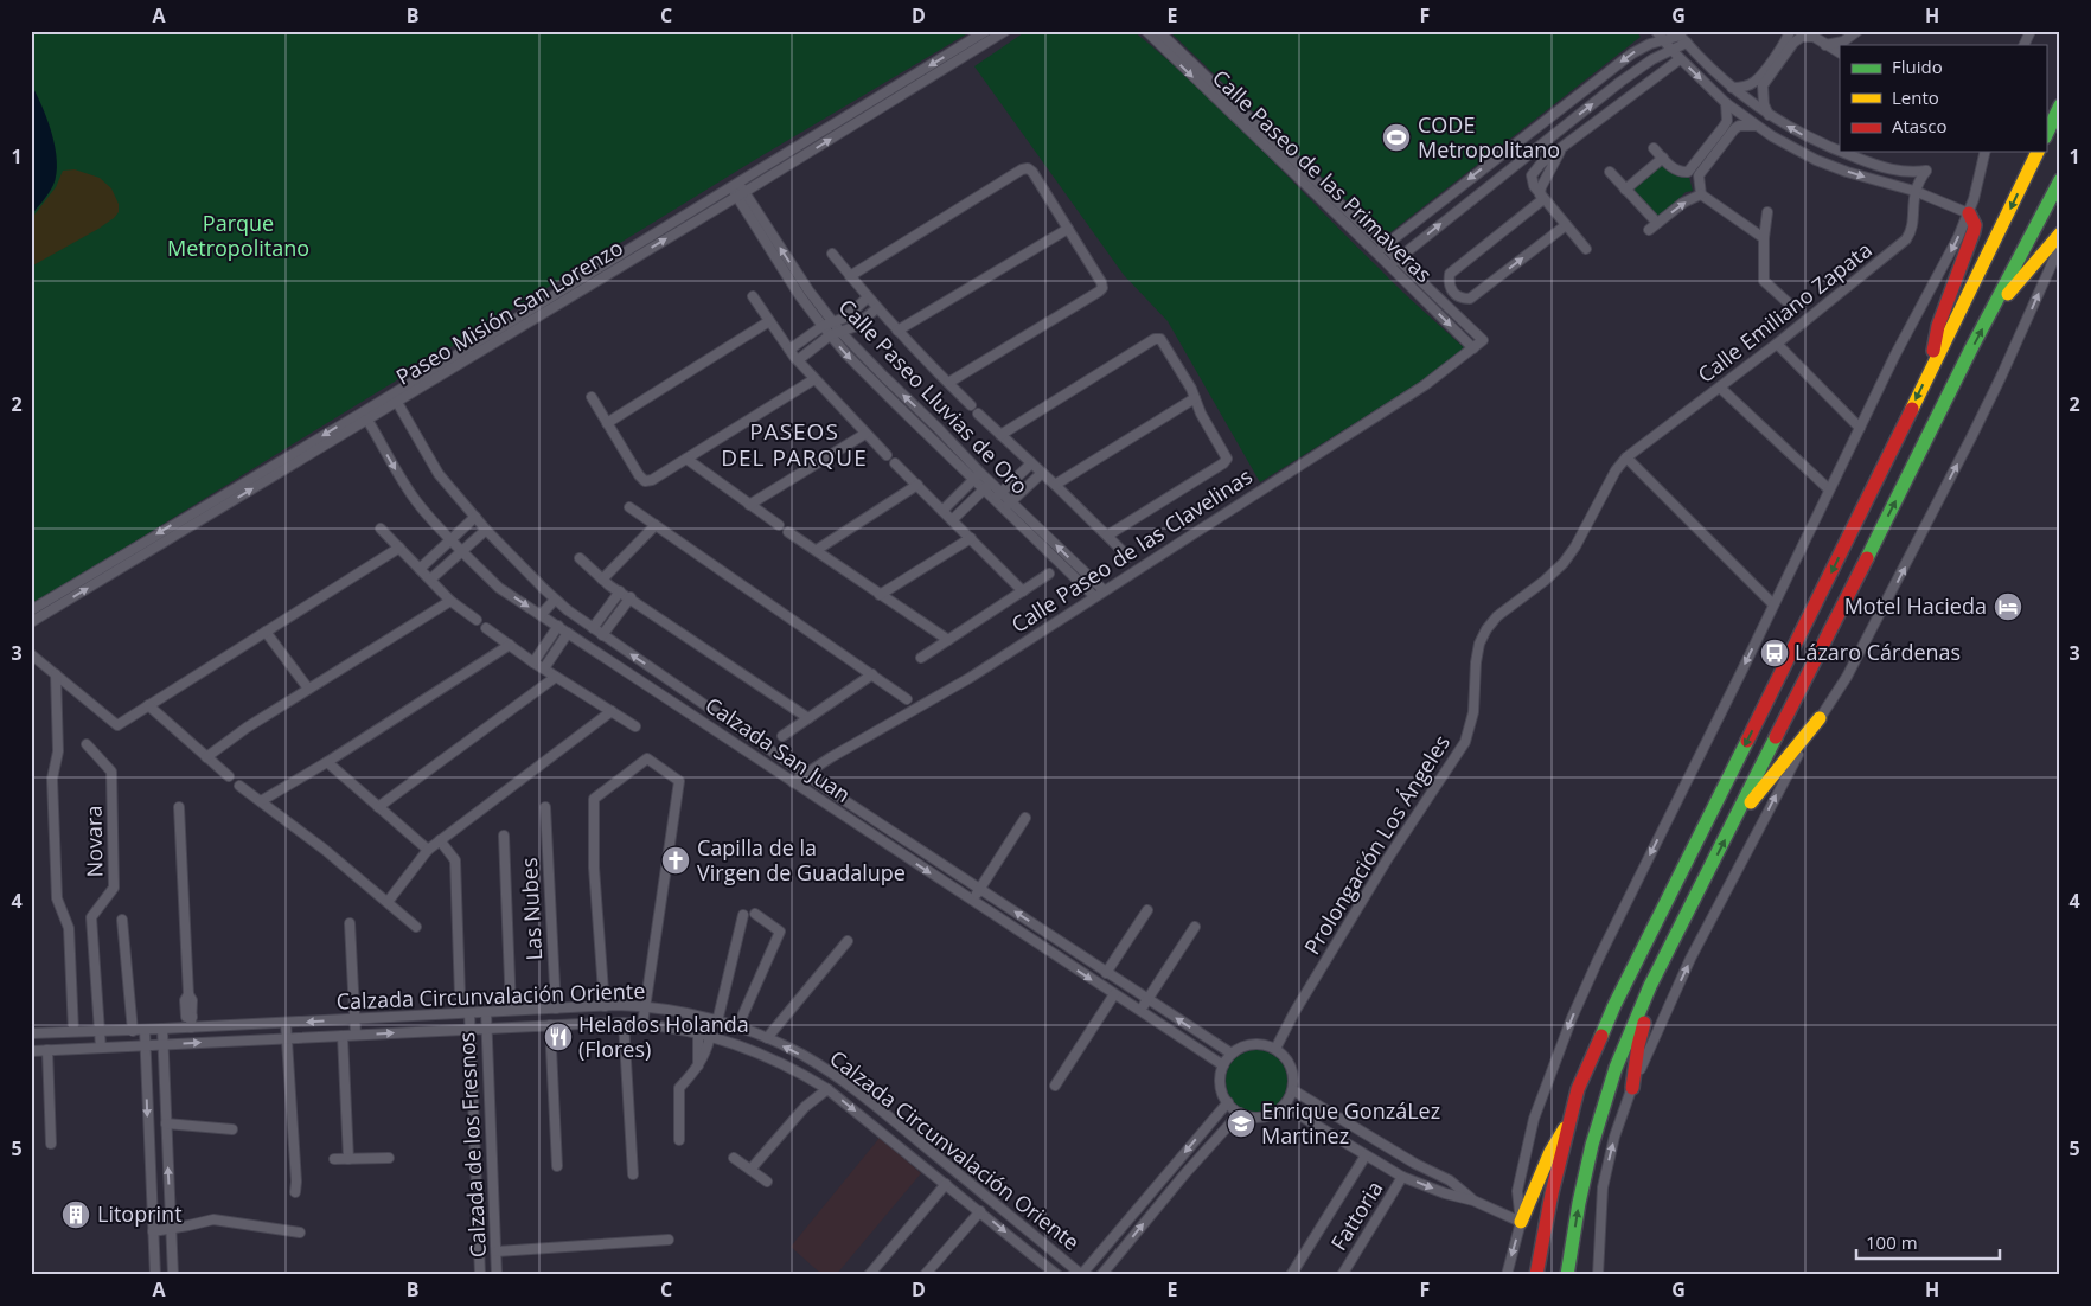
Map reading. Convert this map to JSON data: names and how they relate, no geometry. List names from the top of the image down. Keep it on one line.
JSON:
{"streets":{"street":["Calle Paseo de las Primaveras","Paseo Misión San Lorenzo","Calle Emiliano Zapata","Calle Paseo Lluvias de Oro","Calle Paseo de las Clavelinas","Calzada San Juan","Novara","Prolongación Los Ángeles","Las Nubes","Calzada Circunvalación Oriente","Calzada de los Fresnos","Fattoria"]},"crossings":[["Calle Paseo de las Primaveras","Calle Paseo de las Clavelinas"],["Paseo Misión San Lorenzo","Calle Paseo Lluvias de Oro"],["Paseo Misión San Lorenzo","Calzada San Juan"],["Calle Emiliano Zapata","Prolongación Los Ángeles"],["Calle Paseo Lluvias de Oro","Calle Paseo de las Clavelinas"],["Calle Paseo de las Clavelinas","Calzada San Juan"],["Calzada San Juan","Prolongación Los Ángeles"],["Novara","Calzada Circunvalación Oriente"],["Las Nubes","Calzada Circunvalación Oriente"],["Calzada Circunvalación Oriente","Calzada de los Fresnos"]],"districts":["PASEOS DEL PARQUE"],"parks":["Parque Metropolitano"],"places":{"sports":["CODE Metropolitano"],"hotel":["Motel Hacieda"],"bus stop":["Lázaro Cárdenas"],"church":["Capilla de la Virgen de Guadalupe"],"restaurant":["Helados Holanda (Flores)"],"school or university":["Enrique GonzáLez Martinez"],"building":["Litoprint"]},"legend":["Fluido","Lento","Atasco"],"scale_bar":"100 m","grid":{"columns":["A","B","C","D","E","F","G","H"],"rows":["1","2","3","4","5"]}}
